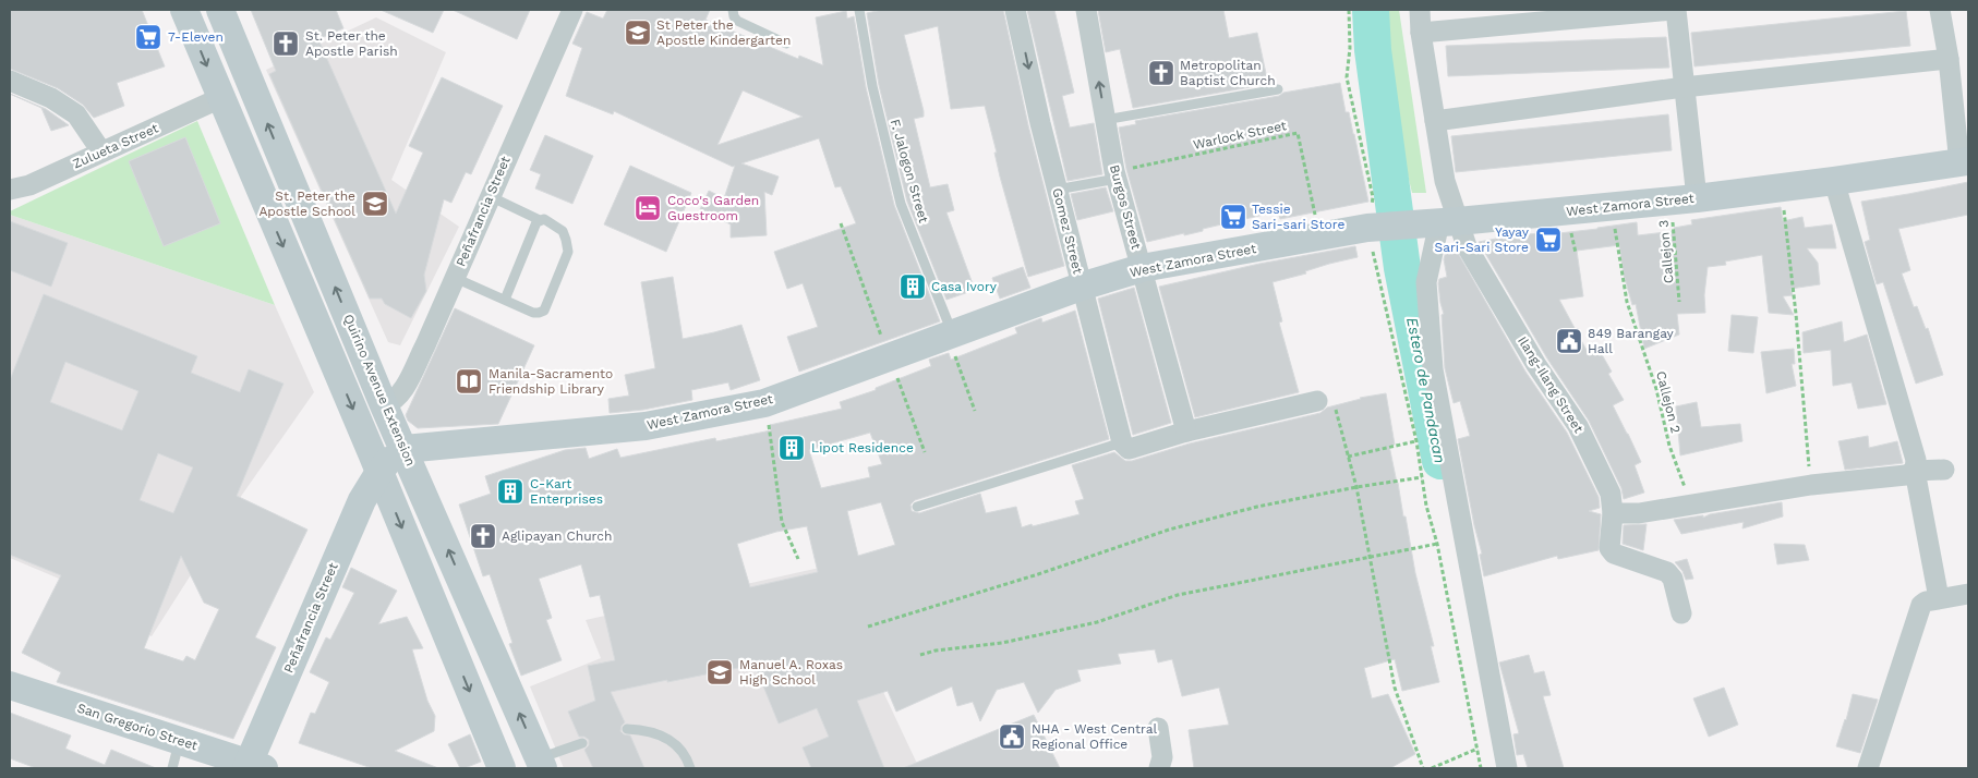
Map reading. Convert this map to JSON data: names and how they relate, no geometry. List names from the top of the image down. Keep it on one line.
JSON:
{"streets":{"street":["Zulueta Street","West Zamora Street","Burgos Street","Peñafrancia Street","Gomez Street","Ilang-Ilang Street","Quirino Avenue Extension","San Gregorio Street"],"lane":["F. Jalogon Street"],"path":["Warlock Street","Callejon 3","Callejon 2"]},"crossings":[["Warlock Street","West Zamora Street"],["Warlock Street","Burgos Street"],["F. Jalogon Street","West Zamora Street"],["West Zamora Street","Burgos Street"],["West Zamora Street","Peñafrancia Street"],["West Zamora Street","Gomez Street"],["West Zamora Street","Callejon 3"],["West Zamora Street","Ilang-Ilang Street"],["West Zamora Street","Quirino Avenue Extension"],["West Zamora Street","Callejon 2"],["Peñafrancia Street","Quirino Avenue Extension"],["Peñafrancia Street","San Gregorio Street"]],"one_way":["Gomez Street"],"water":["Estero de Pandacan"],"places":{"school or university":["St Peter the Apostle Kindergarten","St. Peter the Apostle School","Manuel A. Roxas High School"],"supermarket":["7-Eleven","Tessie Sari-sari Store","Yayay Sari-Sari Store"],"church":["St. Peter the Apostle Parish","Metropolitan Baptist Church","Aglipayan Church"],"hotel":["Coco's Garden Guestroom"],"building":["Casa Ivory","Lipot Residence","C-Kart Enterprises"],"public building":["849 Barangay Hall","NHA - West Central Regional Office"],"library":["Manila-Sacramento Friendship Library"]}}
